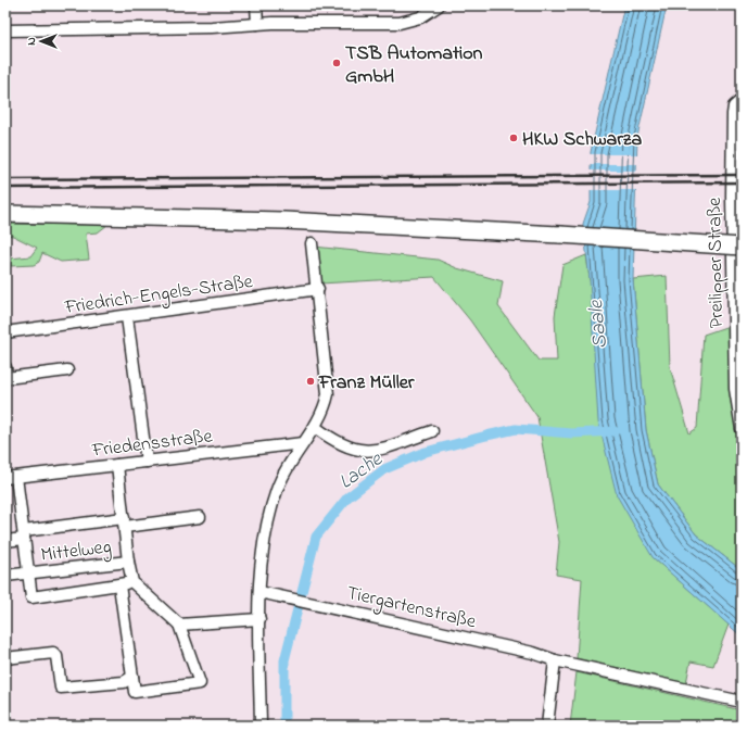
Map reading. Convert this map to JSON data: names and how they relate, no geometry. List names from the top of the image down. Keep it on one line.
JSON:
{"streets":{"street":["Preilipper Straße","Friedrich-Engels-Straße","Friedensstraße","Mittelweg","Tiergartenstraße"]},"crossings":[["Friedensstraße","Mittelweg"]],"water":["Saale","Lache"],"places":["TSB Automation GmbH","HKW Schwarza","Franz Müller"],"north":"left"}
